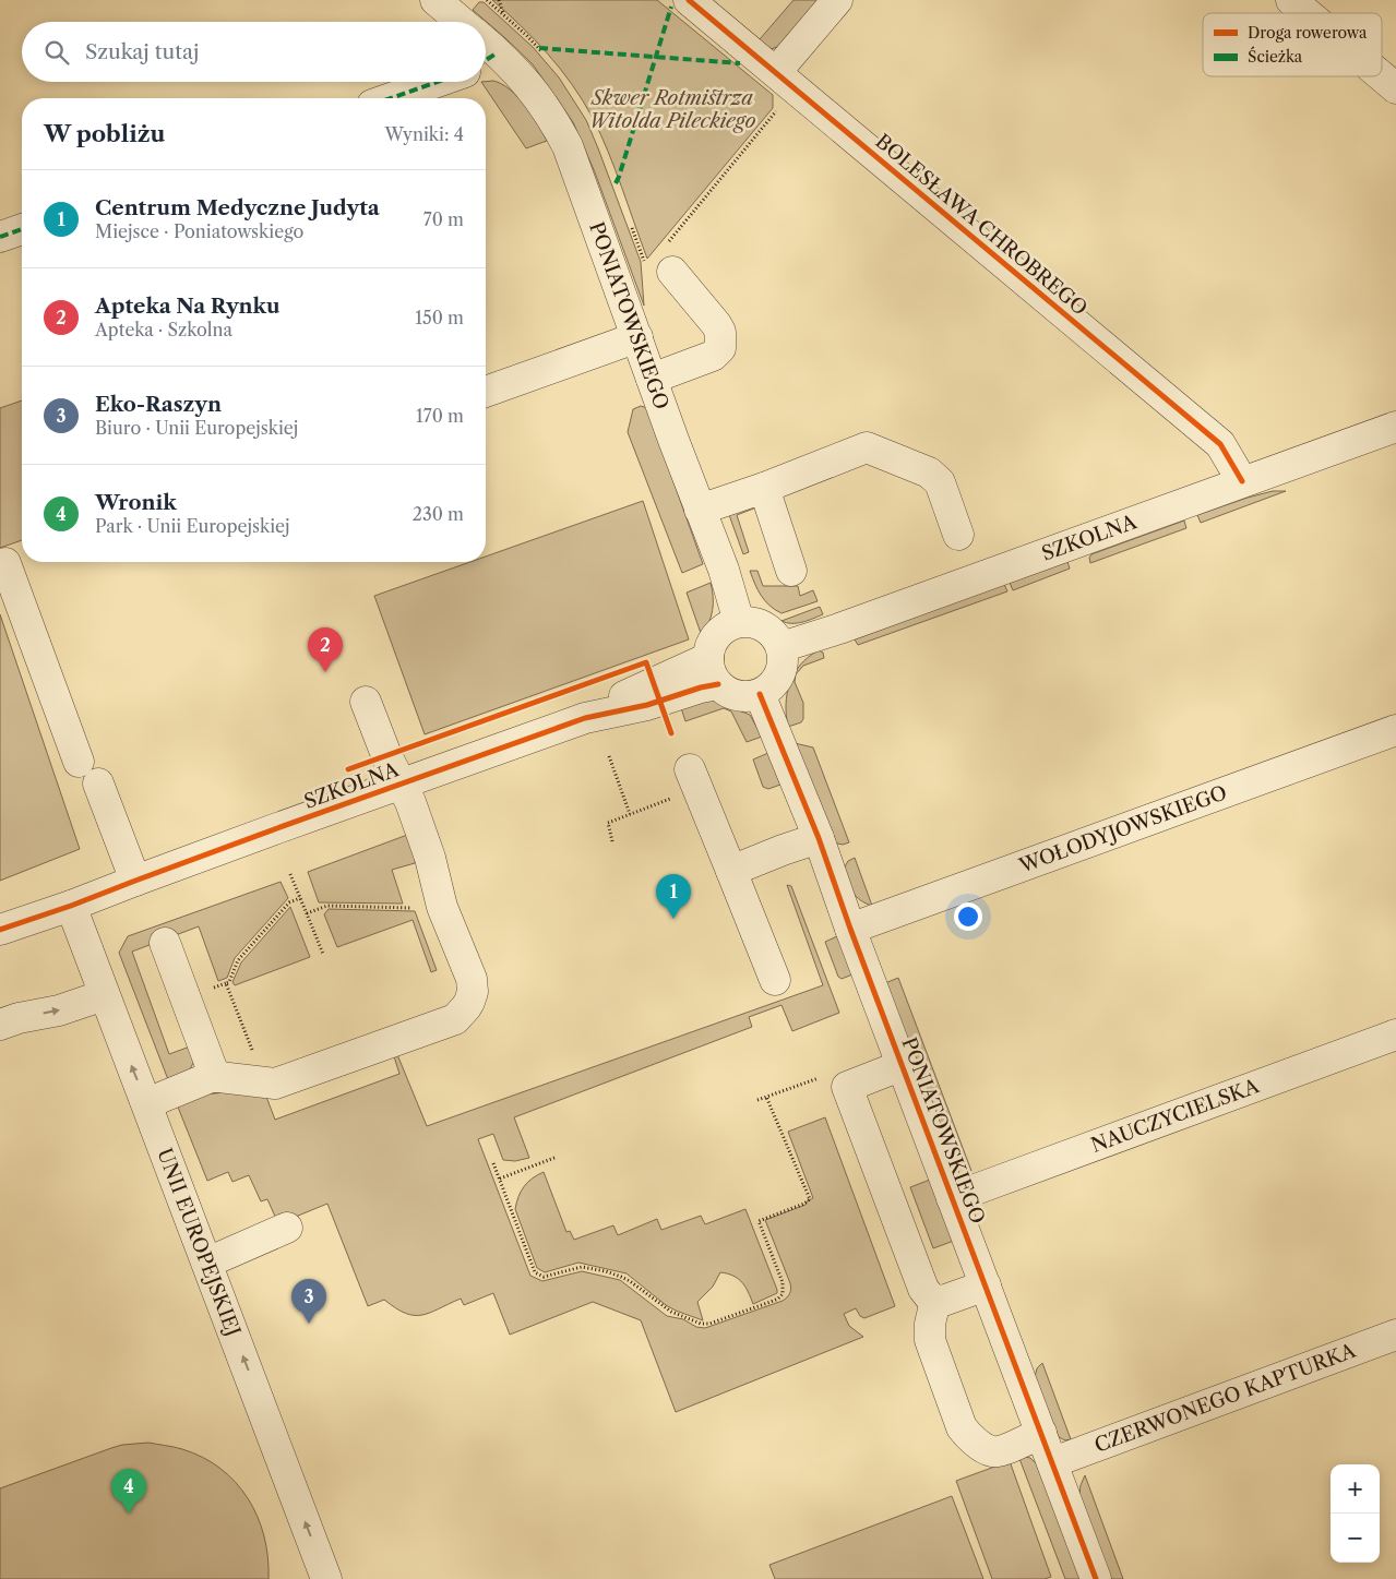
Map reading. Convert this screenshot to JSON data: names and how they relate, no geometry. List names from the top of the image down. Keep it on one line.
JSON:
{"streets":{"street":["BOLESŁAWA CHROBREGO","PONIATOWSKIEGO","SZKOLNA","WOŁODYJOWSKIEGO","NAUCZYCIELSKA","UNII EUROPEJSKIEJ","CZERWONEGO KAPTURKA"]},"crossings":[["BOLESŁAWA CHROBREGO","SZKOLNA"],["PONIATOWSKIEGO","SZKOLNA"],["PONIATOWSKIEGO","WOŁODYJOWSKIEGO"],["PONIATOWSKIEGO","NAUCZYCIELSKA"],["PONIATOWSKIEGO","CZERWONEGO KAPTURKA"],["SZKOLNA","UNII EUROPEJSKIEJ"]],"one_way":["UNII EUROPEJSKIEJ"],"parks":["Skwer Rotmistrza Witolda Pileckiego"],"legend":["Droga rowerowa","Ścieżka"],"page":{"search":"Szukaj tutaj","heading":["W pobliżu","Wyniki: 4"],"list":[{"mark":"1","name":"Centrum Medyczne Judyta","note":"Miejsce · Poniatowskiego","value":"70 m"},{"mark":"2","name":"Apteka Na Rynku","note":"Apteka · Szkolna","value":"150 m"},{"mark":"3","name":"Eko-Raszyn","note":"Biuro · Unii Europejskiej","value":"170 m"},{"mark":"4","name":"Wronik","note":"Park · Unii Europejskiej","value":"230 m"}],"pins":["2","1","3","4"],"map_buttons":["+","−"]}}
